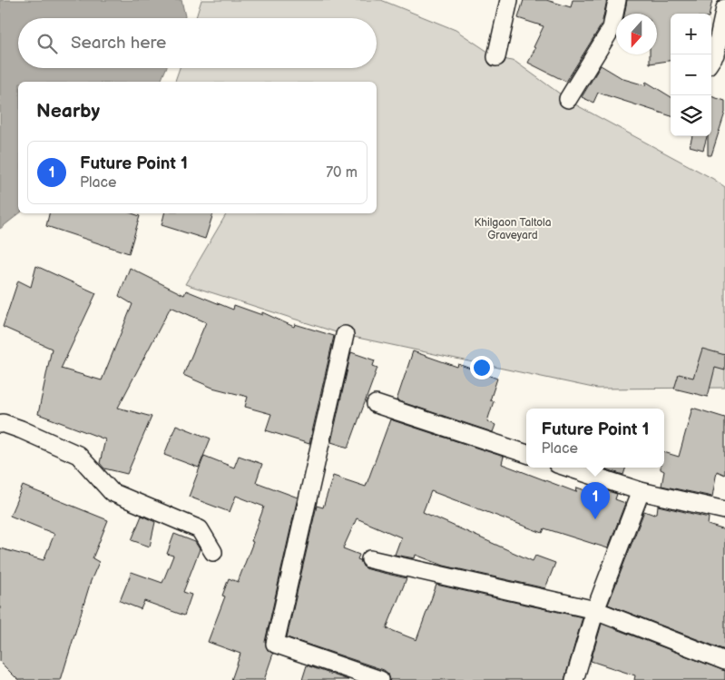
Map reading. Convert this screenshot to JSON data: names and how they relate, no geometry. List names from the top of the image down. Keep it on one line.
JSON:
{"parks":["Khilgaon Taltola Graveyard"],"north":"bottom","page":{"map_buttons":["+","−"],"search":"Search here","heading":"Nearby","list":[{"mark":"1","name":"Future Point 1","note":"Place","value":"70 m"}],"popup":["Future Point 1","Place"],"pins":"1"}}
